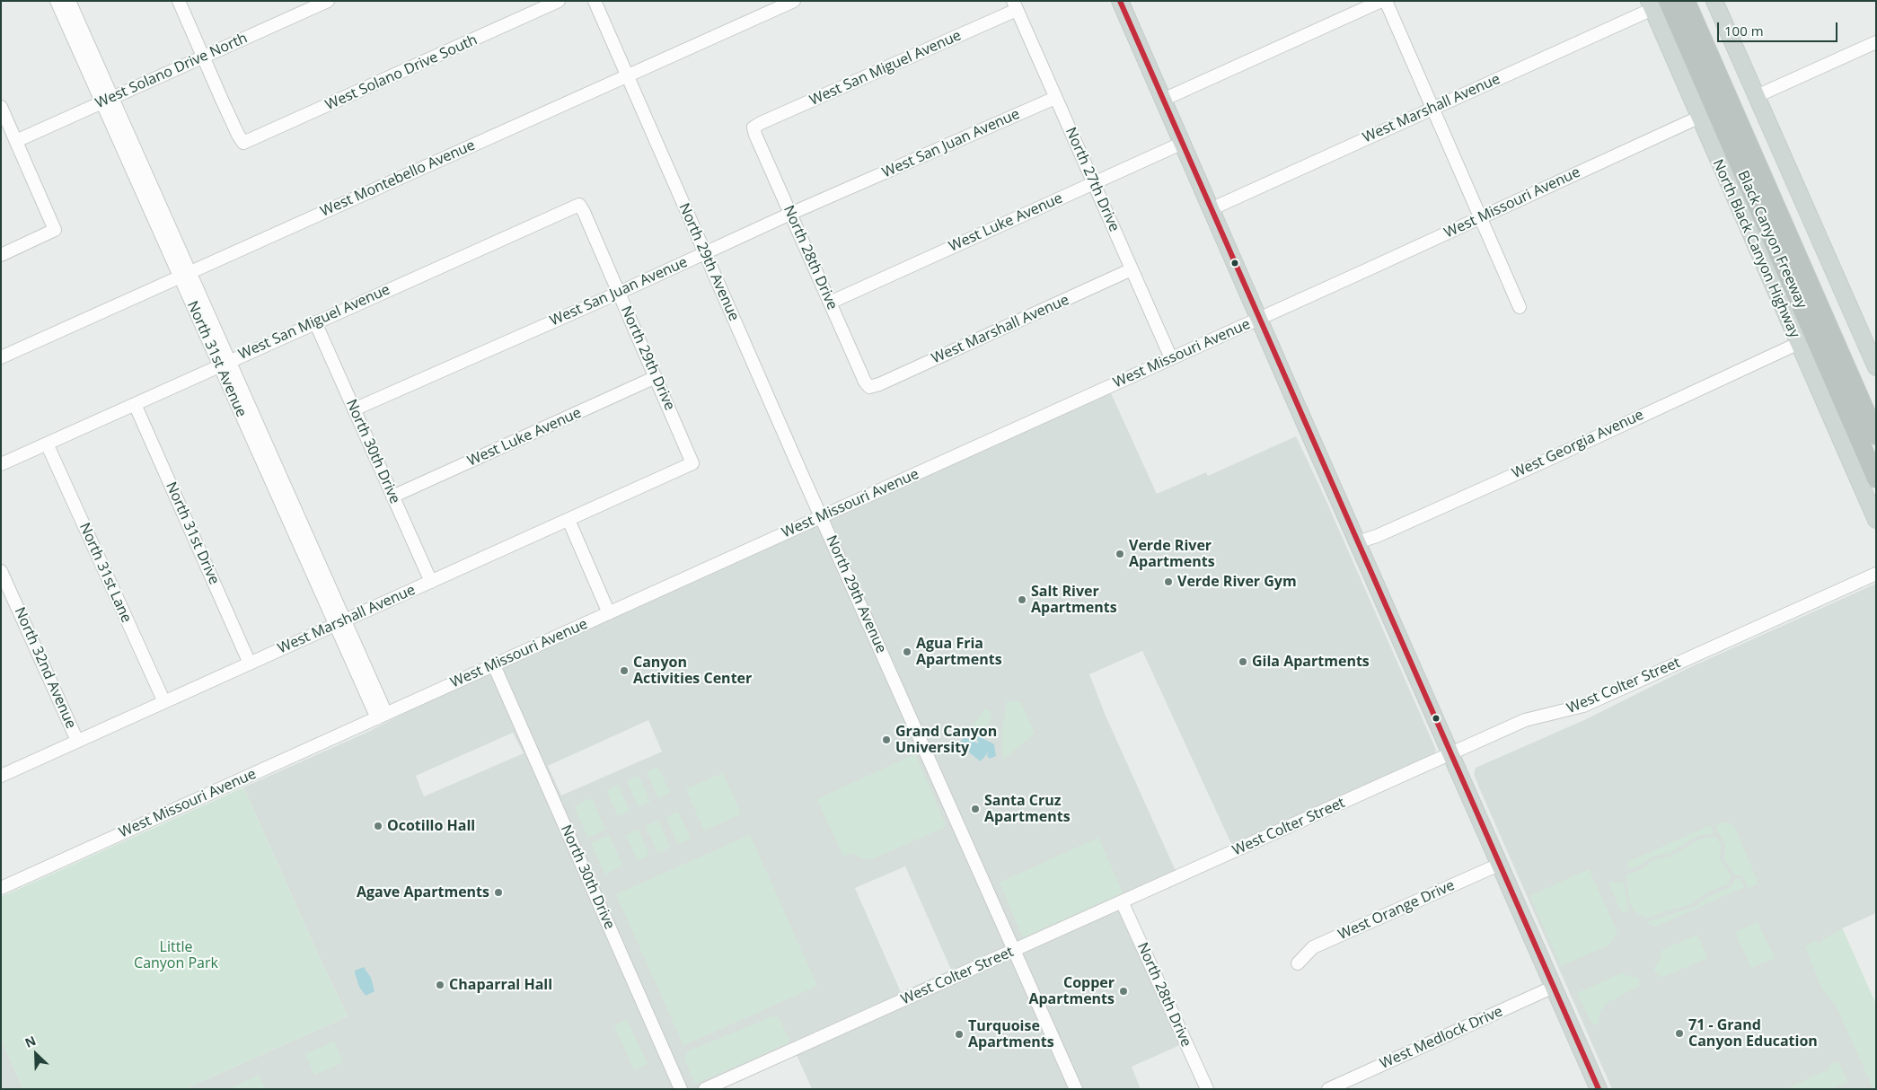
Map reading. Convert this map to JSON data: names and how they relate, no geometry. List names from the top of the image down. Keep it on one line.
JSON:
{"streets":{"highway":["Black Canyon Freeway"],"main road":["North Black Canyon Highway"],"street":["West San Miguel Avenue","West Solano Drive North","West Solano Drive South","West Marshall Avenue","West San Juan Avenue","West Montebello Avenue","North 27th Drive","West Missouri Avenue","West Luke Avenue","North 28th Drive","North 29th Avenue","North 29th Drive","North 31st Avenue","West Georgia Avenue","North 30th Drive","North 31st Drive","North 31st Lane","North 32nd Avenue","West Colter Street","West Orange Drive","West Medlock Drive"]},"crossings":[["West San Miguel Avenue","North 27th Drive"],["West San Miguel Avenue","North 28th Drive"],["West San Miguel Avenue","North 29th Drive"],["West San Miguel Avenue","North 31st Avenue"],["West San Miguel Avenue","North 30th Drive"],["West San Miguel Avenue","North 31st Drive"],["West San Miguel Avenue","North 31st Lane"],["West Solano Drive North","West Solano Drive South"],["West Solano Drive North","North 31st Avenue"],["West Marshall Avenue","North 27th Drive"],["West Marshall Avenue","Black Canyon Freeway"],["West Marshall Avenue","North Black Canyon Highway"],["West Marshall Avenue","North 28th Drive"],["West Marshall Avenue","North 29th Drive"],["West Marshall Avenue","North 31st Avenue"],["West Marshall Avenue","North 30th Drive"],["West Marshall Avenue","North 31st Drive"],["West Marshall Avenue","North 31st Lane"],["West Marshall Avenue","North 32nd Avenue"],["West San Juan Avenue","North 27th Drive"],["West San Juan Avenue","North 28th Drive"],["West San Juan Avenue","North 29th Avenue"],["West San Juan Avenue","North 29th Drive"],["West San Juan Avenue","North 30th Drive"],["West Montebello Avenue","North 29th Avenue"],["West Montebello Avenue","North 31st Avenue"],["North 27th Drive","West Missouri Avenue"],["North 27th Drive","West Luke Avenue"],["West Missouri Avenue","North Black Canyon Highway"],["West Missouri Avenue","North 29th Avenue"],["West Missouri Avenue","North 31st Avenue"],["West Missouri Avenue","North 30th Drive"],["West Luke Avenue","North 28th Drive"],["West Luke Avenue","North 29th Drive"],["West Luke Avenue","North 30th Drive"],["Black Canyon Freeway","North Black Canyon Highway"],["North Black Canyon Highway","West Georgia Avenue"],["North 28th Drive","West Colter Street"],["North 29th Avenue","West Colter Street"]],"parks":["Little Canyon Park"],"places":["Verde River Apartments","Verde River Gym","Salt River Apartments","Agua Fria Apartments","Gila Apartments","Canyon Activities Center","Grand Canyon University","Santa Cruz Apartments","Ocotillo Hall","Agave Apartments","Chaparral Hall","Copper Apartments","71 - Grand Canyon Education","Turquoise Apartments"],"scale_bar":"100 m","north":"top left"}
